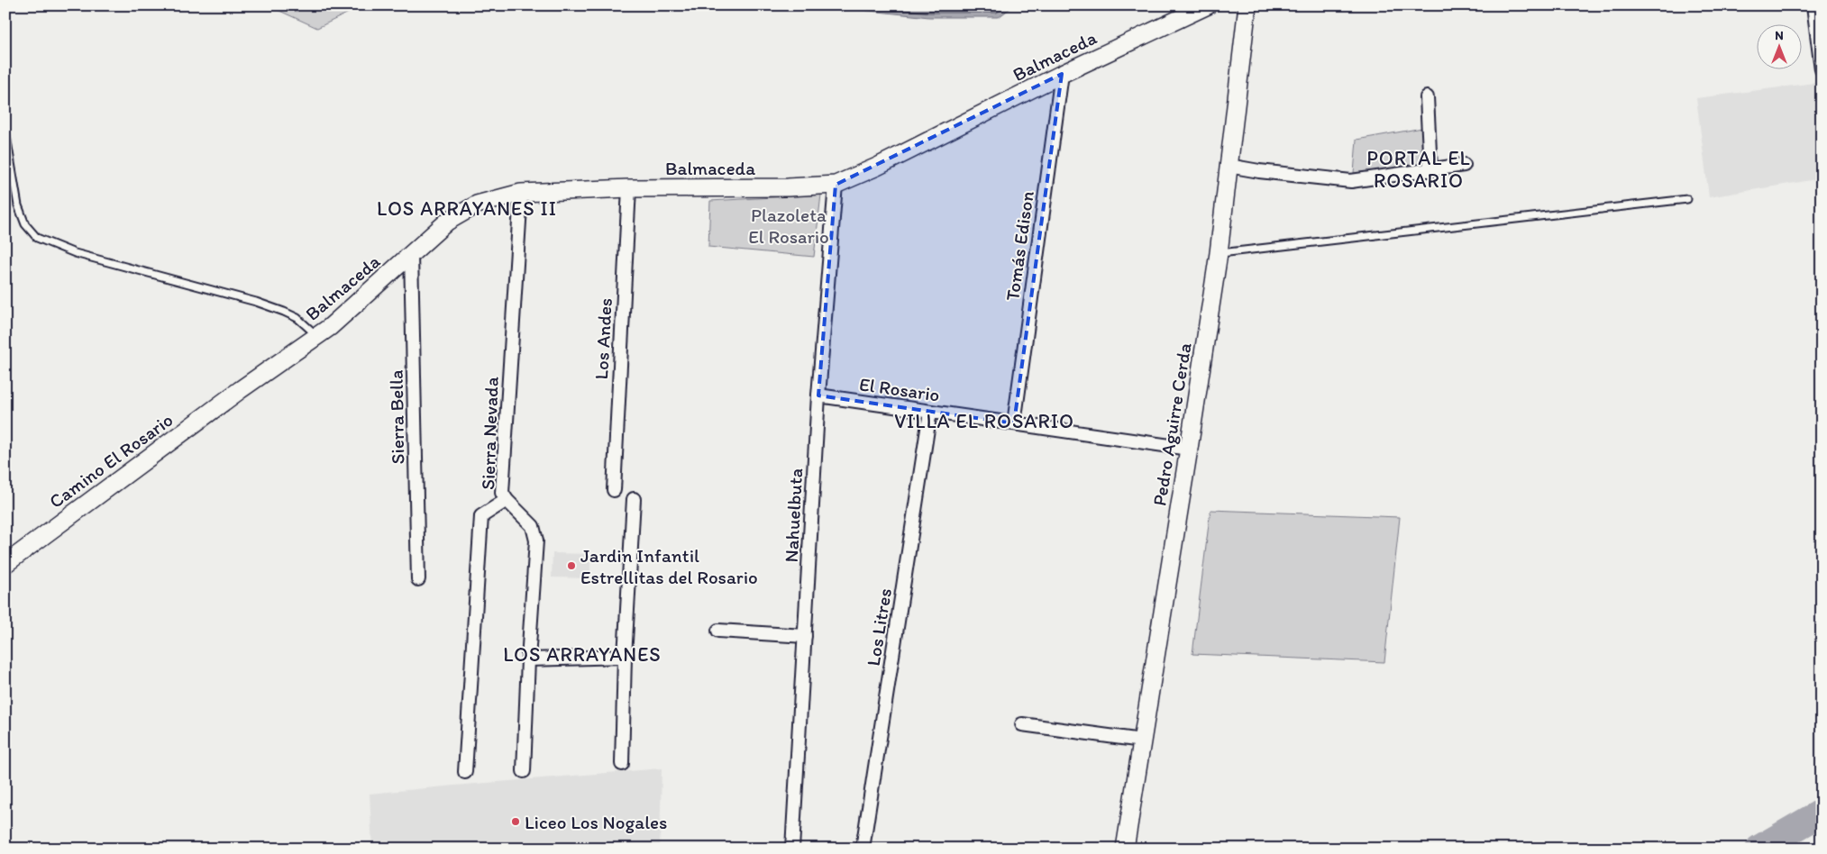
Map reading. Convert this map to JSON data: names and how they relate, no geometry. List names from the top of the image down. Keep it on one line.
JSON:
{"streets":{"street":["Balmaceda","Tomás Edison","Los Andes","El Rosario","Sierra Bella","Pedro Aguirre Cerda","Sierra Nevada","Camino El Rosario","Nahuelbuta","Los Litres"]},"crossings":[["Balmaceda","Tomás Edison"],["Balmaceda","Los Andes"],["Balmaceda","Sierra Bella"],["Balmaceda","Sierra Nevada"],["Balmaceda","Camino El Rosario"],["Balmaceda","Nahuelbuta"],["Tomás Edison","El Rosario"],["El Rosario","Pedro Aguirre Cerda"],["El Rosario","Nahuelbuta"],["El Rosario","Los Litres"]],"districts":["PORTAL EL ROSARIO","LOS ARRAYANES II","VILLA EL ROSARIO","LOS ARRAYANES"],"parks":["Plazoleta El Rosario"],"places":["Jardin Infantil Estrellitas del Rosario","Liceo Los Nogales"],"north":"top"}
